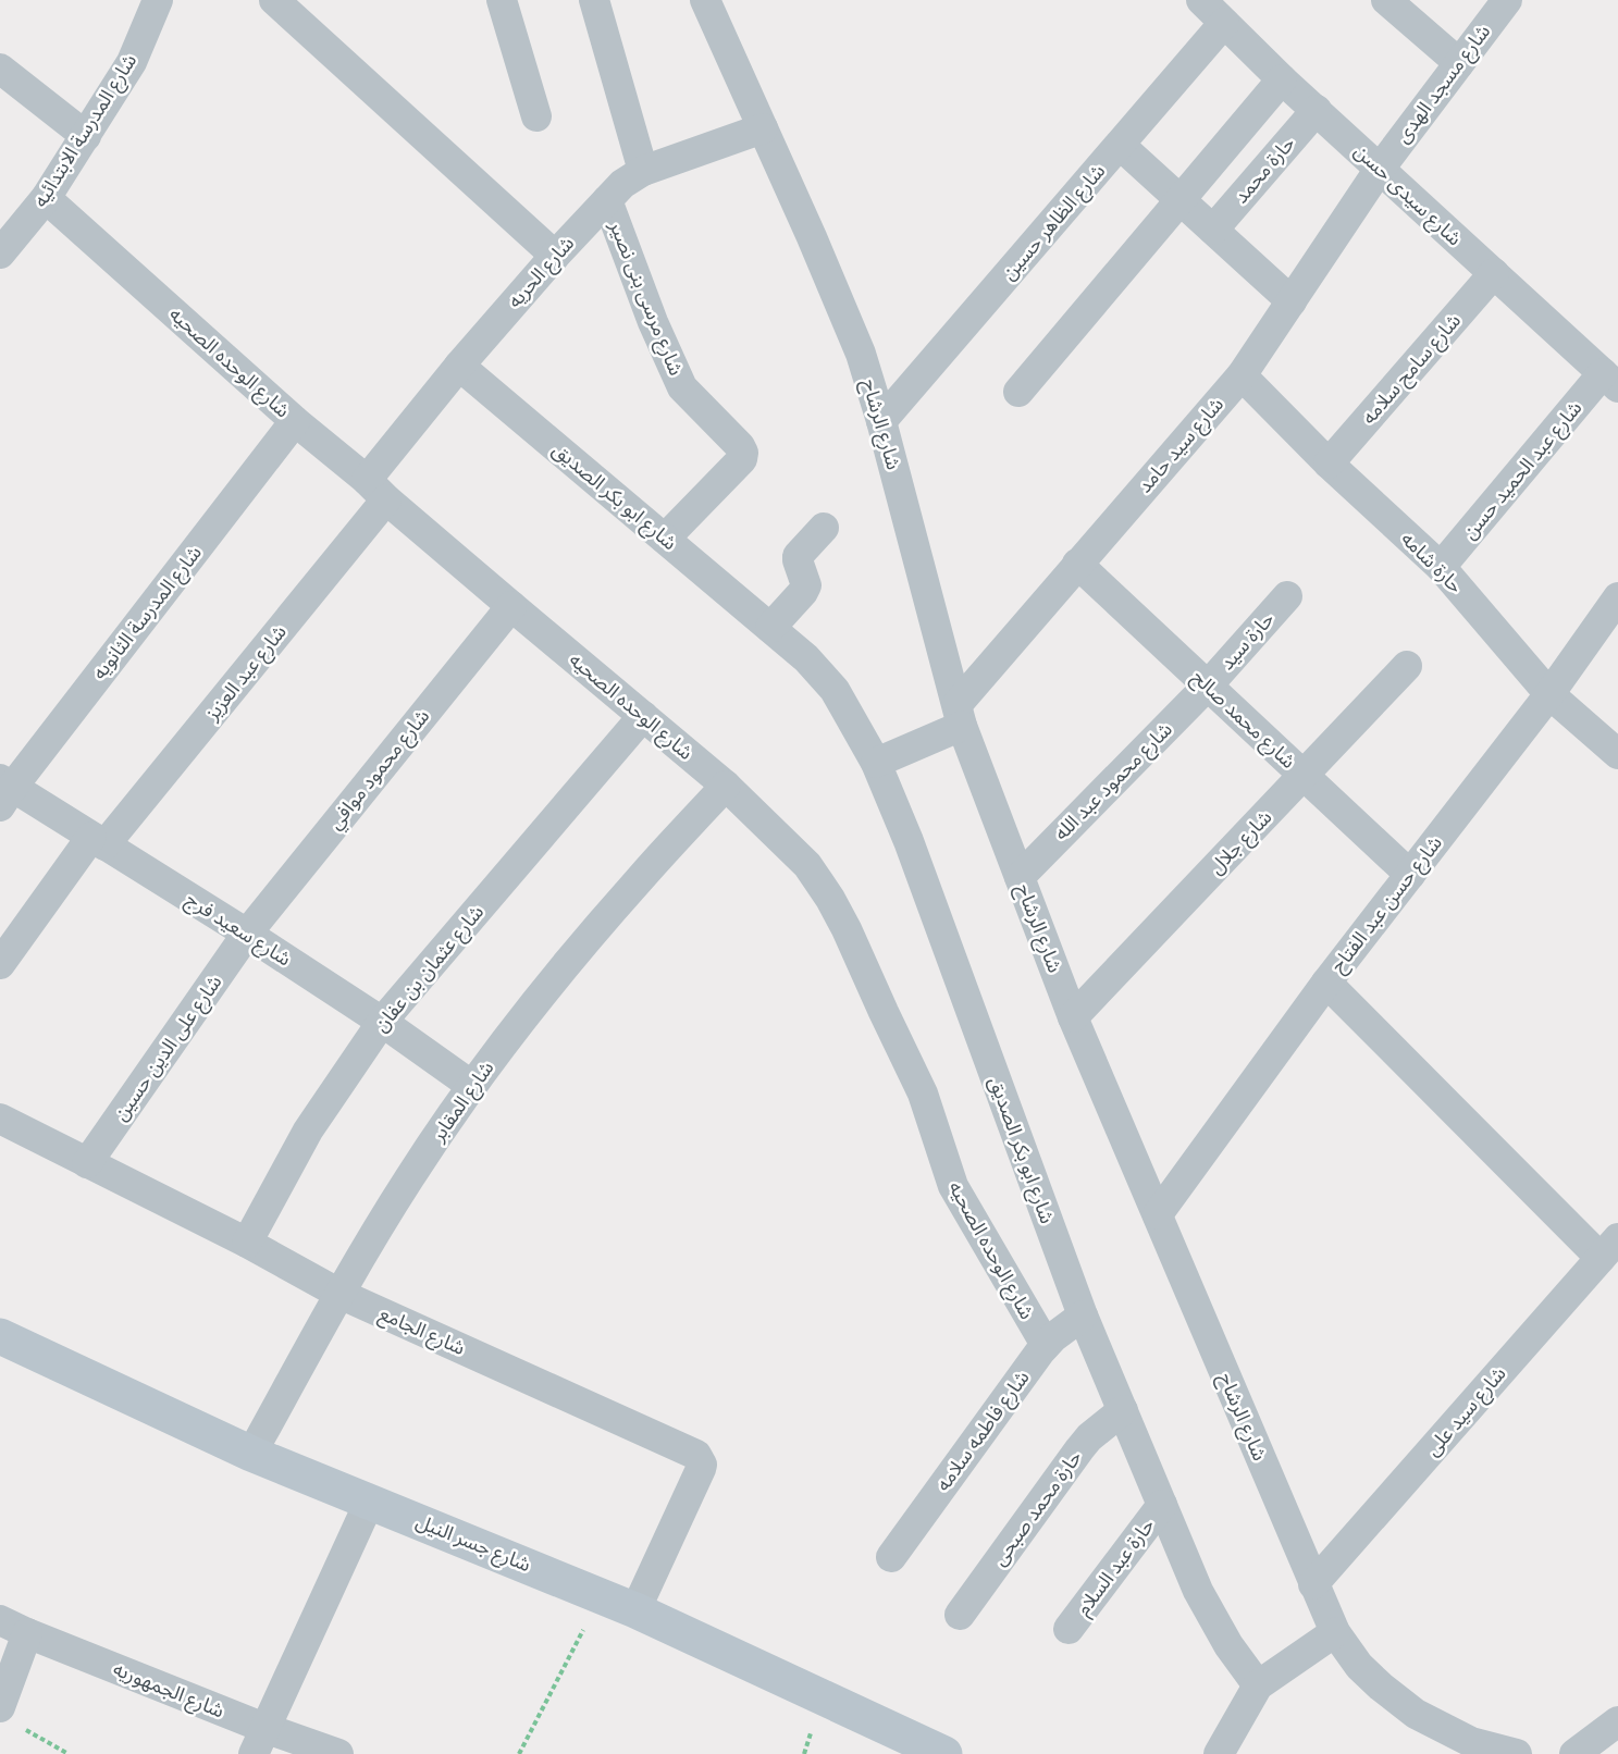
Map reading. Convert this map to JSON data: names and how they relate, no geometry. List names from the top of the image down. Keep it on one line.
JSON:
{"streets":{"street":["شارع مسجد الهدى","شارع المدرسة الابتدائيه","حارة محمد","شارع سيدى حسن","شارع الظاهر حسين","شارع الحريه","شارع مرسى بنى نصير","شارع الوحده الصحيه","شارع سامح سلامه","شارع الرشاح","شارع سيد حامد","شارع عبد الحميد حسن","شارع ابو بكر الصديق","حارة شامه","شارع المدرسة الثانويه","حارة سيد","شارع عبد العزيز","شارع محمد صالح","شارع محمود موافي","شارع محمود عبد الله","شارع جلال","شارع حسن عبد الفتاح","شارع سعيد فرج","شارع عثمان بن عفان","شارع على الدين حسين","شارع المقابر","شارع الجامع","شارع سيد على","شارع فاطمه سلامه","حارة محمد صبحى","شارع جسر النيل","حارة عبد السلام","شارع الجمهوريه"]},"crossings":[["شارع مسجد الهدى","شارع سيدى حسن"],["شارع مسجد الهدى","شارع سيد حامد"],["شارع المدرسة الابتدائيه","شارع الوحده الصحيه"],["حارة محمد","شارع سيدى حسن"],["شارع سيدى حسن","شارع الظاهر حسين"],["شارع سيدى حسن","شارع سامح سلامه"],["شارع سيدى حسن","شارع سيد حامد"],["شارع سيدى حسن","شارع عبد الحميد حسن"],["شارع الظاهر حسين","شارع الرشاح"],["شارع الحريه","شارع مرسى بنى نصير"],["شارع الحريه","شارع الوحده الصحيه"],["شارع الحريه","شارع الرشاح"],["شارع الحريه","شارع ابو بكر الصديق"],["شارع الحريه","شارع عبد العزيز"],["شارع مرسى بنى نصير","شارع ابو بكر الصديق"],["شارع الوحده الصحيه","شارع المدرسة الثانويه"],["شارع الوحده الصحيه","شارع عبد العزيز"],["شارع الوحده الصحيه","شارع محمود موافي"],["شارع الوحده الصحيه","شارع عثمان بن عفان"],["شارع الوحده الصحيه","شارع المقابر"],["شارع الوحده الصحيه","شارع فاطمه سلامه"],["شارع سامح سلامه","حارة شامه"],["شارع الرشاح","شارع سيد حامد"],["شارع الرشاح","شارع محمود عبد الله"],["شارع الرشاح","شارع جلال"],["شارع الرشاح","شارع حسن عبد الفتاح"],["شارع الرشاح","شارع سيد على"],["شارع سيد حامد","شارع ابو بكر الصديق"],["شارع سيد حامد","حارة شامه"],["شارع سيد حامد","شارع محمد صالح"],["شارع عبد الحميد حسن","حارة شامه"],["شارع ابو بكر الصديق","شارع فاطمه سلامه"],["شارع ابو بكر الصديق","حارة محمد صبحى"],["شارع ابو بكر الصديق","حارة عبد السلام"],["حارة شامه","شارع حسن عبد الفتاح"],["شارع المدرسة الثانويه","شارع سعيد فرج"],["حارة سيد","شارع محمد صالح"],["حارة سيد","شارع محمود عبد الله"],["شارع عبد العزيز","شارع سعيد فرج"],["شارع محمد صالح","شارع محمود عبد الله"],["شارع محمد صالح","شارع جلال"],["شارع محمد صالح","شارع حسن عبد الفتاح"],["شارع محمود موافي","شارع سعيد فرج"],["شارع محمود موافي","شارع على الدين حسين"],["شارع سعيد فرج","شارع عثمان بن عفان"],["شارع سعيد فرج","شارع على الدين حسين"],["شارع سعيد فرج","شارع المقابر"],["شارع عثمان بن عفان","شارع الجامع"],["شارع على الدين حسين","شارع الجامع"],["شارع المقابر","شارع الجامع"],["شارع المقابر","شارع جسر النيل"],["شارع الجامع","شارع جسر النيل"]]}
